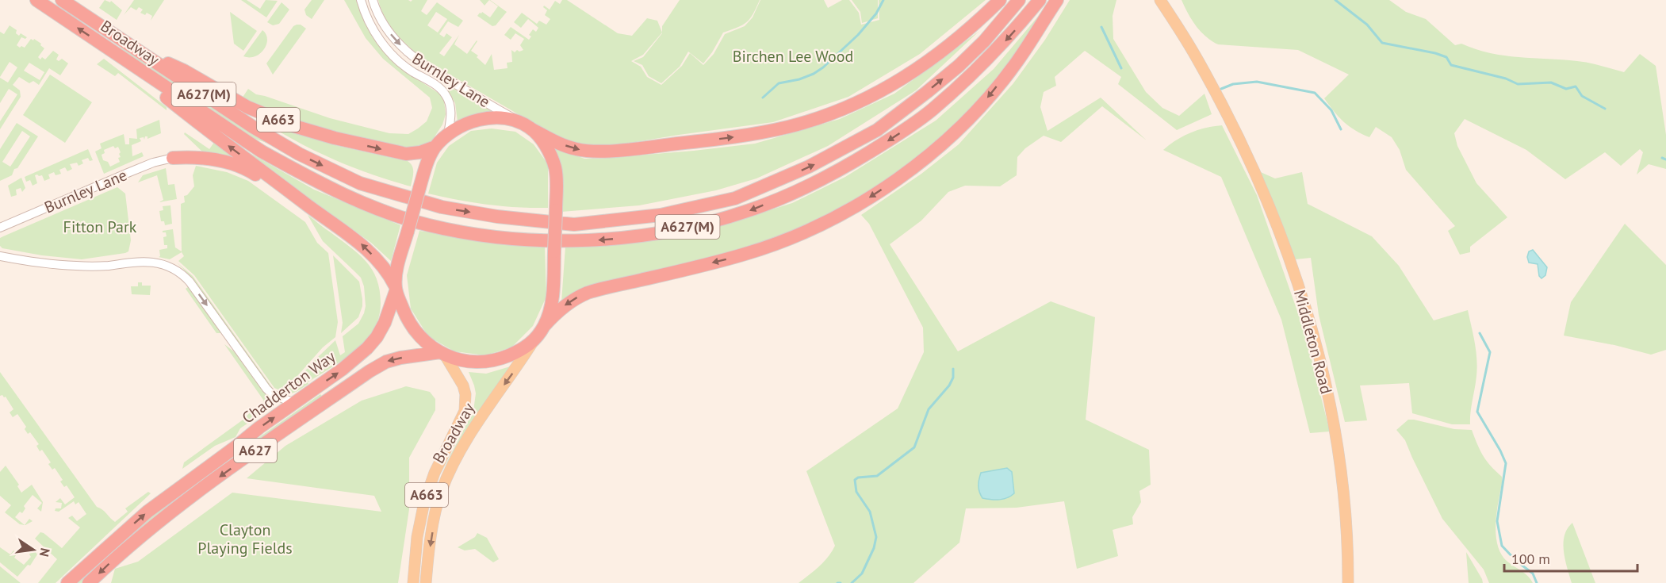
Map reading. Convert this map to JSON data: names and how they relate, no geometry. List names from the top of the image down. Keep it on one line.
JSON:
{"streets":{"highway":["Broadway","A627(M)","A663","Chadderton Way","A627"],"main road":["Middleton Road"],"street":["Burnley Lane"]},"crossings":[["Broadway","A663"],["Broadway","Chadderton Way"],["Burnley Lane","A663"],["A627(M)","A663"],["A663","Chadderton Way"]],"one_way":["Burnley Lane"],"parks":["Birchen Lee Wood","Fitton Park","Clayton Playing Fields"],"scale_bar":"100 m","north":"right"}
